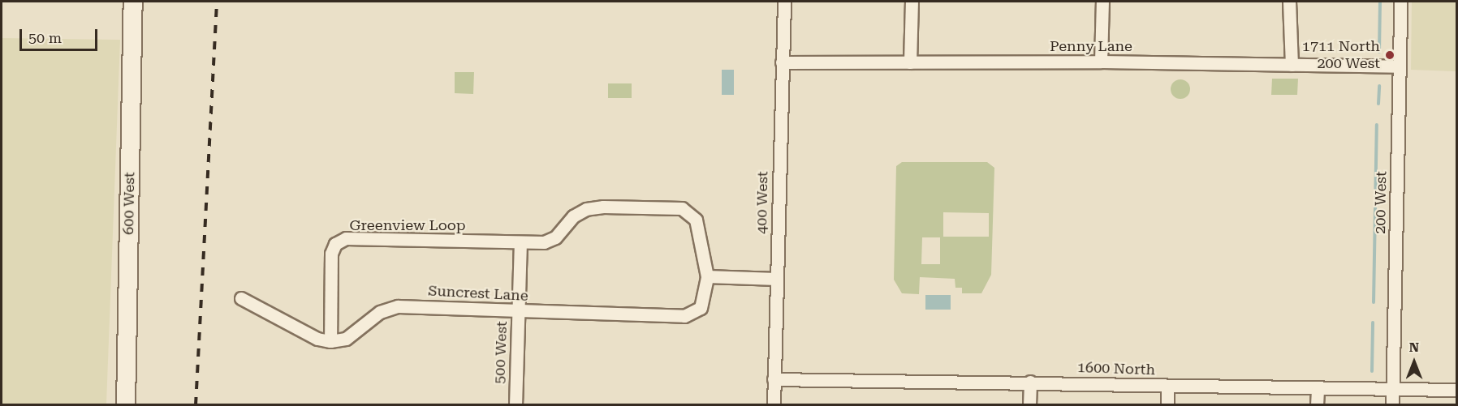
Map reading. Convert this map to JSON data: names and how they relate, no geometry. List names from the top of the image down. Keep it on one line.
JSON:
{"streets":{"street":["Penny Lane","400 West","200 West","600 West","Greenview Loop","Suncrest Lane","500 West","1600 North"]},"crossings":[["Penny Lane","400 West"],["Penny Lane","200 West"],["400 West","1600 North"],["200 West","1600 North"],["Greenview Loop","Suncrest Lane"],["Greenview Loop","500 West"],["Suncrest Lane","500 West"]],"places":["1711 North 200 West"],"scale_bar":"50 m","north":"top"}
